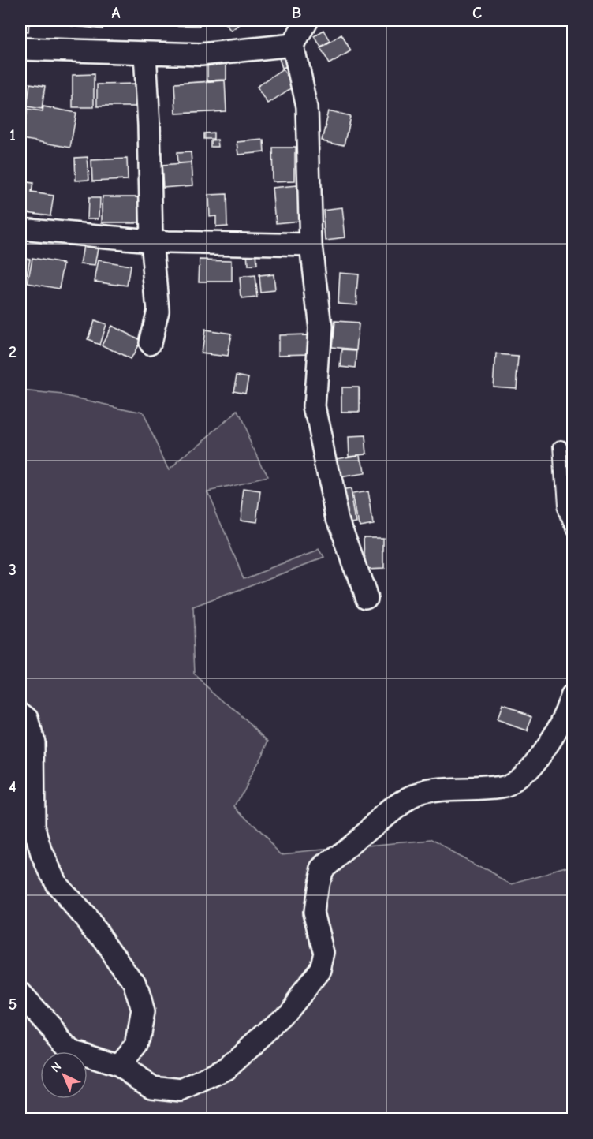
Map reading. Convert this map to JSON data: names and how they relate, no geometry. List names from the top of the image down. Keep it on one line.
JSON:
{"north":"top left","grid":{"columns":["A","B","C"],"rows":["1","2","3","4","5"]}}
